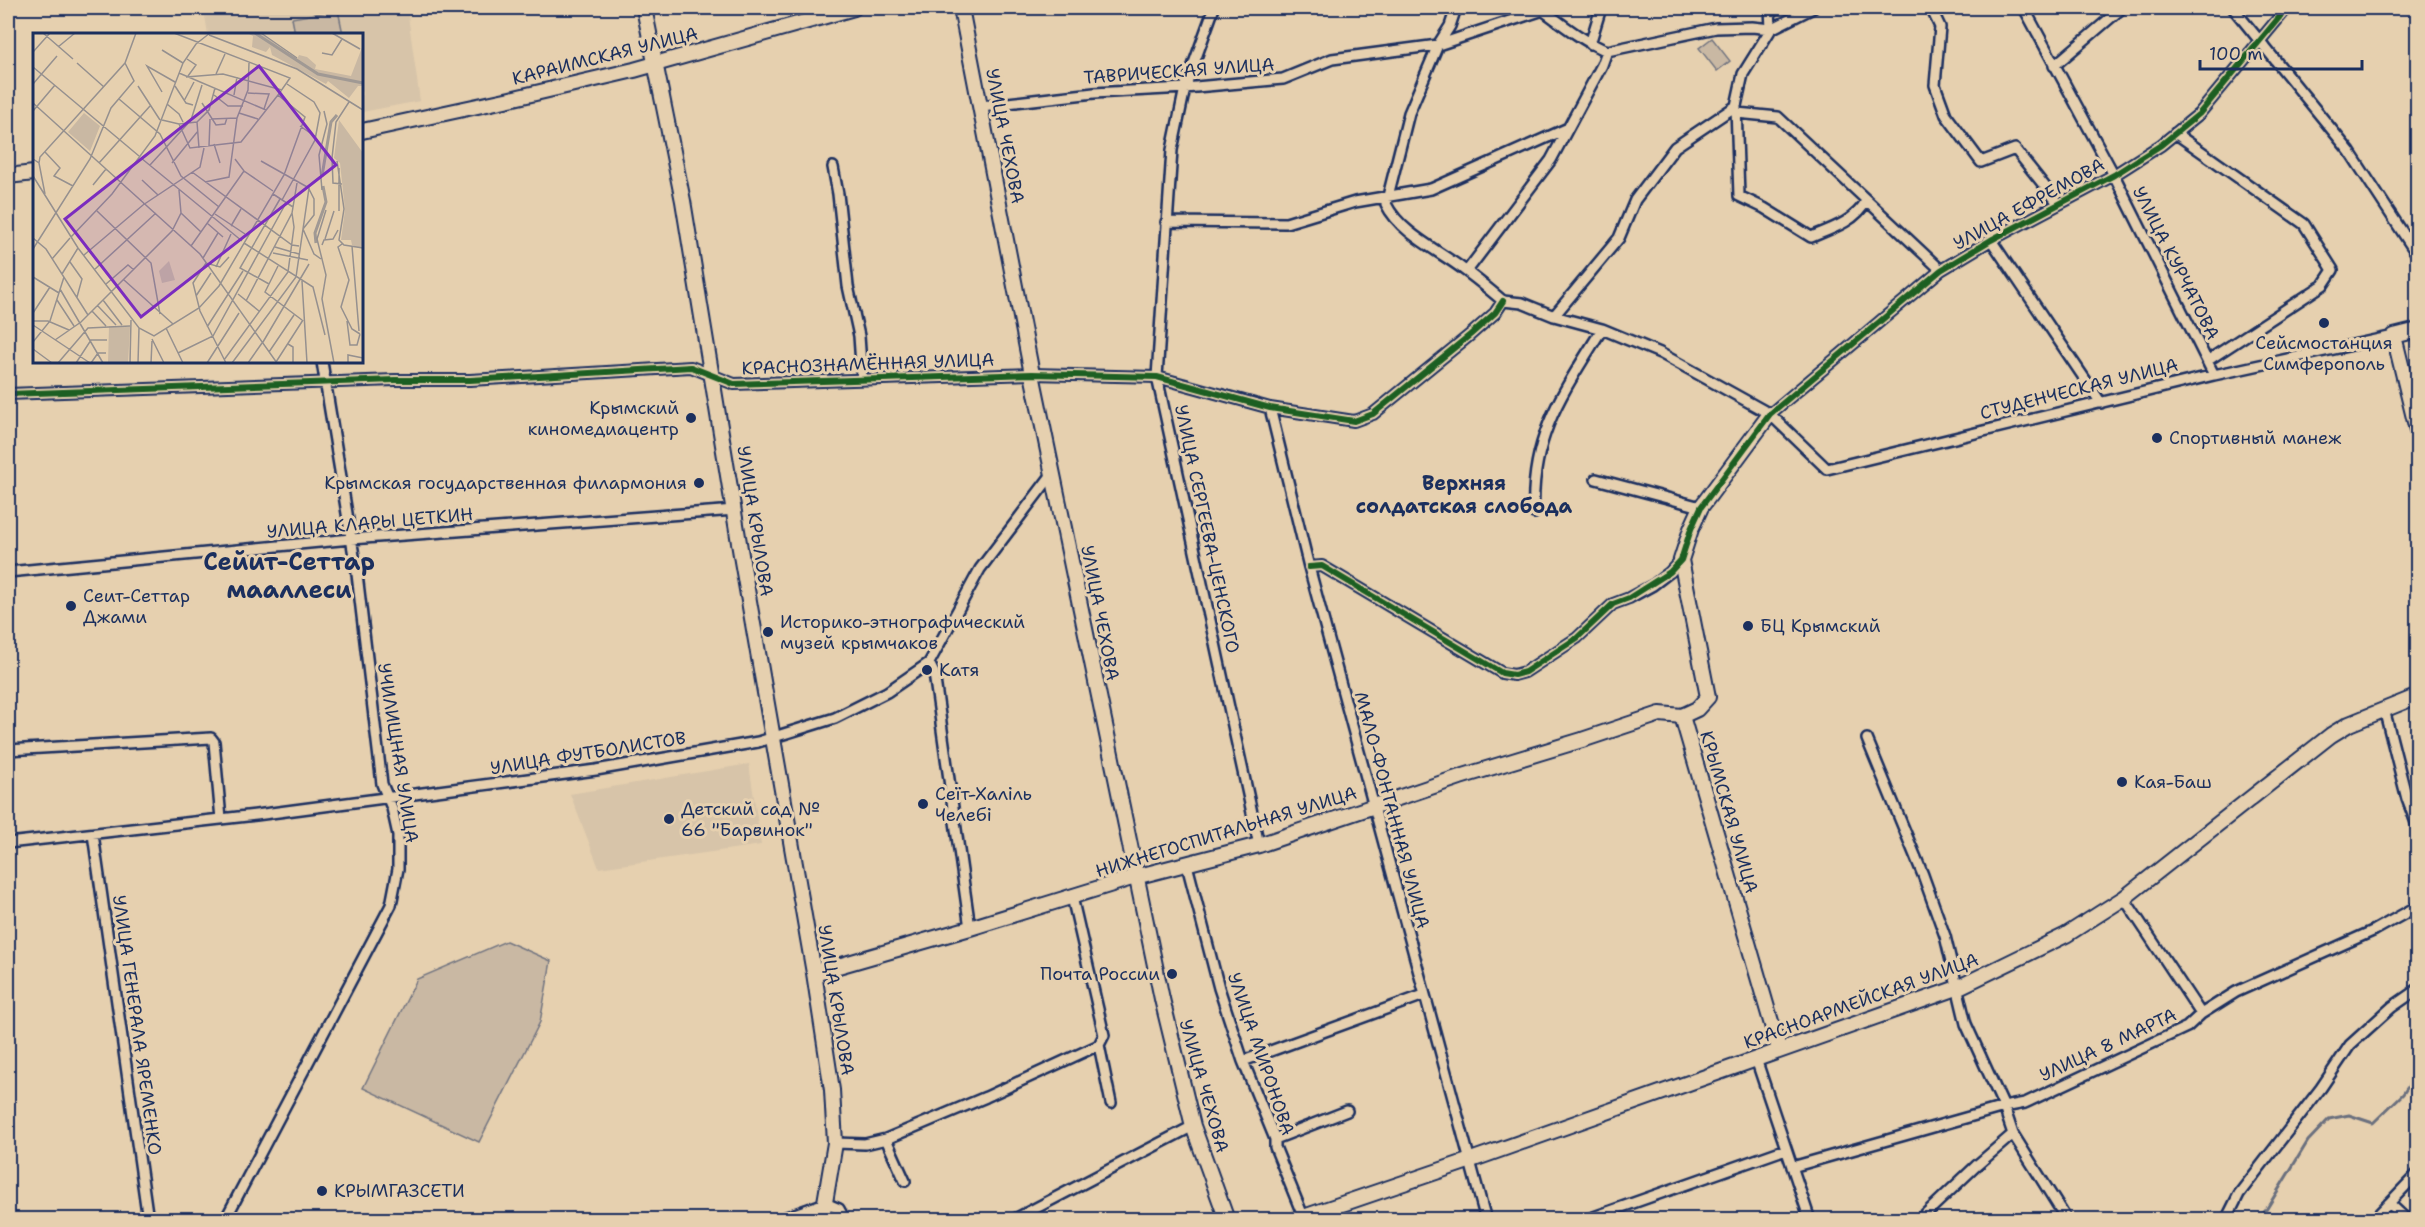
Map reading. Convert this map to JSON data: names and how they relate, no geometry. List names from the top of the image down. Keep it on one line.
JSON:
{"streets":{"main road":["КАРАИМСКАЯ УЛИЦА","УЛИЦА ЧЕХОВА","СТУДЕНЧЕСКАЯ УЛИЦА","УЛИЦА КРЫЛОВА","КРЫМСКАЯ УЛИЦА","НИЖНЕГОСПИТАЛЬНАЯ УЛИЦА","КРАСНОАРМЕЙСКАЯ УЛИЦА"],"street":["ТАВРИЧЕСКАЯ УЛИЦА","УЛИЦА ЕФРЕМОВА","УЛИЦА КУРЧАТОВА","КРАСНОЗНАМЁННАЯ УЛИЦА","УЛИЦА КЛАРЫ ЦЕТКИН","УЛИЦА СЕРГЕЕВА-ЦЕНСКОГО","УЧИЛИЩНАЯ УЛИЦА","УЛИЦА ФУТБОЛИСТОВ","МАЛО-ФОНТАННАЯ УЛИЦА","УЛИЦА ГЕНЕРАЛА ЯРЕМЕНКО","УЛИЦА 8 МАРТА","УЛИЦА МИРОНОВА"]},"crossings":[["КАРАИМСКАЯ УЛИЦА","УЛИЦА КРЫЛОВА"],["ТАВРИЧЕСКАЯ УЛИЦА","УЛИЦА ЧЕХОВА"],["ТАВРИЧЕСКАЯ УЛИЦА","УЛИЦА СЕРГЕЕВА-ЦЕНСКОГО"],["УЛИЦА ЧЕХОВА","КРАСНОЗНАМЁННАЯ УЛИЦА"],["УЛИЦА ЧЕХОВА","УЛИЦА ФУТБОЛИСТОВ"],["УЛИЦА ЧЕХОВА","НИЖНЕГОСПИТАЛЬНАЯ УЛИЦА"],["УЛИЦА ЕФРЕМОВА","УЛИЦА КУРЧАТОВА"],["УЛИЦА ЕФРЕМОВА","СТУДЕНЧЕСКАЯ УЛИЦА"],["УЛИЦА КУРЧАТОВА","СТУДЕНЧЕСКАЯ УЛИЦА"],["КРАСНОЗНАМЁННАЯ УЛИЦА","УЛИЦА КРЫЛОВА"],["КРАСНОЗНАМЁННАЯ УЛИЦА","УЛИЦА СЕРГЕЕВА-ЦЕНСКОГО"],["КРАСНОЗНАМЁННАЯ УЛИЦА","УЧИЛИЩНАЯ УЛИЦА"],["КРАСНОЗНАМЁННАЯ УЛИЦА","МАЛО-ФОНТАННАЯ УЛИЦА"],["УЛИЦА КРЫЛОВА","УЛИЦА КЛАРЫ ЦЕТКИН"],["УЛИЦА КРЫЛОВА","УЛИЦА ФУТБОЛИСТОВ"],["УЛИЦА КРЫЛОВА","НИЖНЕГОСПИТАЛЬНАЯ УЛИЦА"],["УЛИЦА КЛАРЫ ЦЕТКИН","УЧИЛИЩНАЯ УЛИЦА"],["УЛИЦА СЕРГЕЕВА-ЦЕНСКОГО","НИЖНЕГОСПИТАЛЬНАЯ УЛИЦА"],["УЧИЛИЩНАЯ УЛИЦА","УЛИЦА ФУТБОЛИСТОВ"],["УЛИЦА ФУТБОЛИСТОВ","УЛИЦА ГЕНЕРАЛА ЯРЕМЕНКО"],["МАЛО-ФОНТАННАЯ УЛИЦА","НИЖНЕГОСПИТАЛЬНАЯ УЛИЦА"],["МАЛО-ФОНТАННАЯ УЛИЦА","КРАСНОАРМЕЙСКАЯ УЛИЦА"],["КРЫМСКАЯ УЛИЦА","НИЖНЕГОСПИТАЛЬНАЯ УЛИЦА"],["КРЫМСКАЯ УЛИЦА","КРАСНОАРМЕЙСКАЯ УЛИЦА"],["НИЖНЕГОСПИТАЛЬНАЯ УЛИЦА","УЛИЦА МИРОНОВА"],["КРАСНОАРМЕЙСКАЯ УЛИЦА","УЛИЦА МИРОНОВА"]],"districts":["Верхняя солдатская слобода","Сейит-Сеттар мааллеси"],"places":["Сейсмостанция Симферополь","Крымский киномедиацентр","Спортивный манеж","Крымская государственная филармония","Сеит-Сеттар Джами","БЦ Крымский","Историко-этнографический музей крымчаков","Катя","Кая-Баш","Сеїт-Халіль Челебі","Детский сад № 66 \"Барвинок\"","Почта России","КРЫМГАЗСЕТИ"],"scale_bar":"100 m"}
